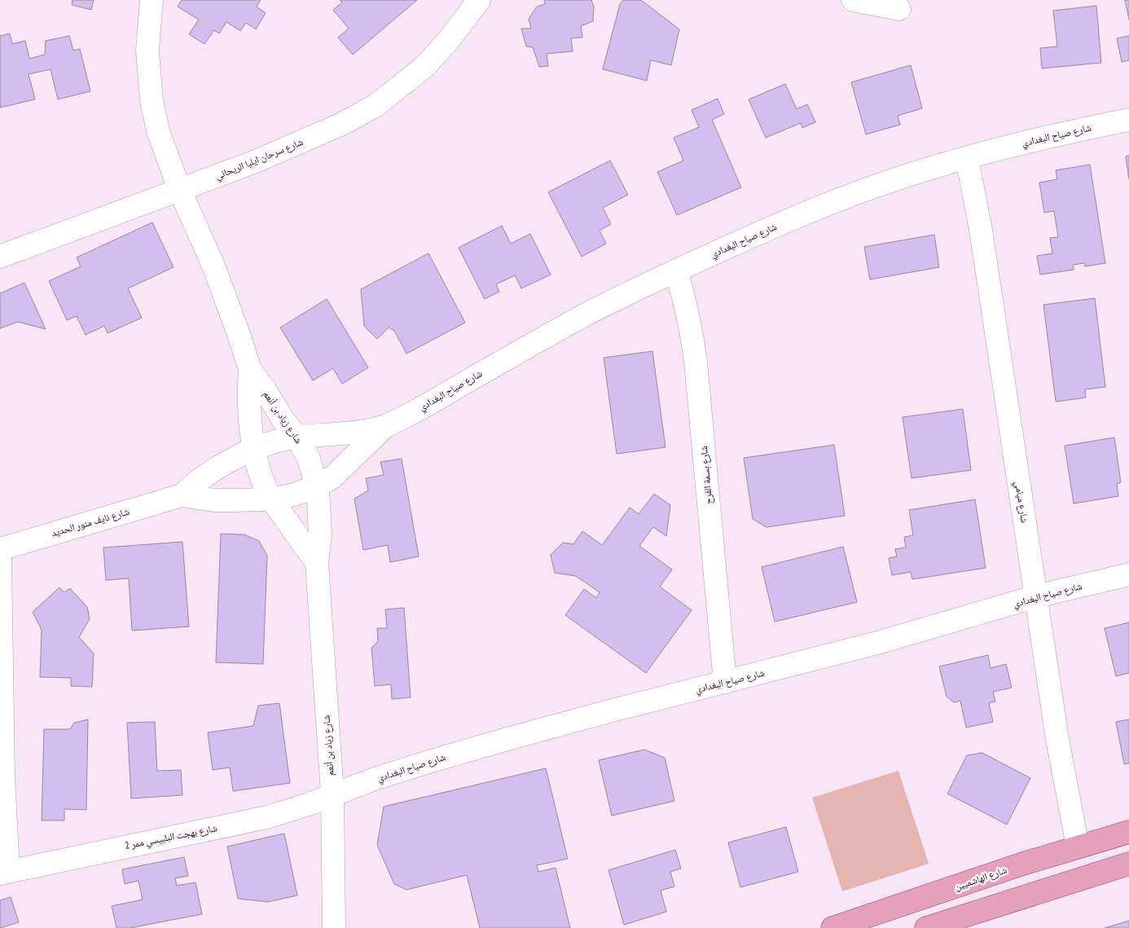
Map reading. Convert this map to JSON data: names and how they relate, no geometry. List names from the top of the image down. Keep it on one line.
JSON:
{"streets":{"main road":["شارع الهاشميين"],"street":["شارع صياح البغدادي","شارع سرحان ايليا الريحاني","شارع زياد بن أنعم","شارع بسمة الفرح","شارع ميامي","شارع نايف منور الحديد","شارع بهجت البلبيسي ممر 2"]},"crossings":[["شارع صياح البغدادي","شارع زياد بن أنعم"],["شارع صياح البغدادي","شارع بسمة الفرح"],["شارع صياح البغدادي","شارع ميامي"],["شارع صياح البغدادي","شارع نايف منور الحديد"],["شارع صياح البغدادي","شارع بهجت البلبيسي ممر 2"],["شارع سرحان ايليا الريحاني","شارع زياد بن أنعم"],["شارع زياد بن أنعم","شارع نايف منور الحديد"],["شارع زياد بن أنعم","شارع بهجت البلبيسي ممر 2"],["شارع ميامي","شارع الهاشميين"]]}
